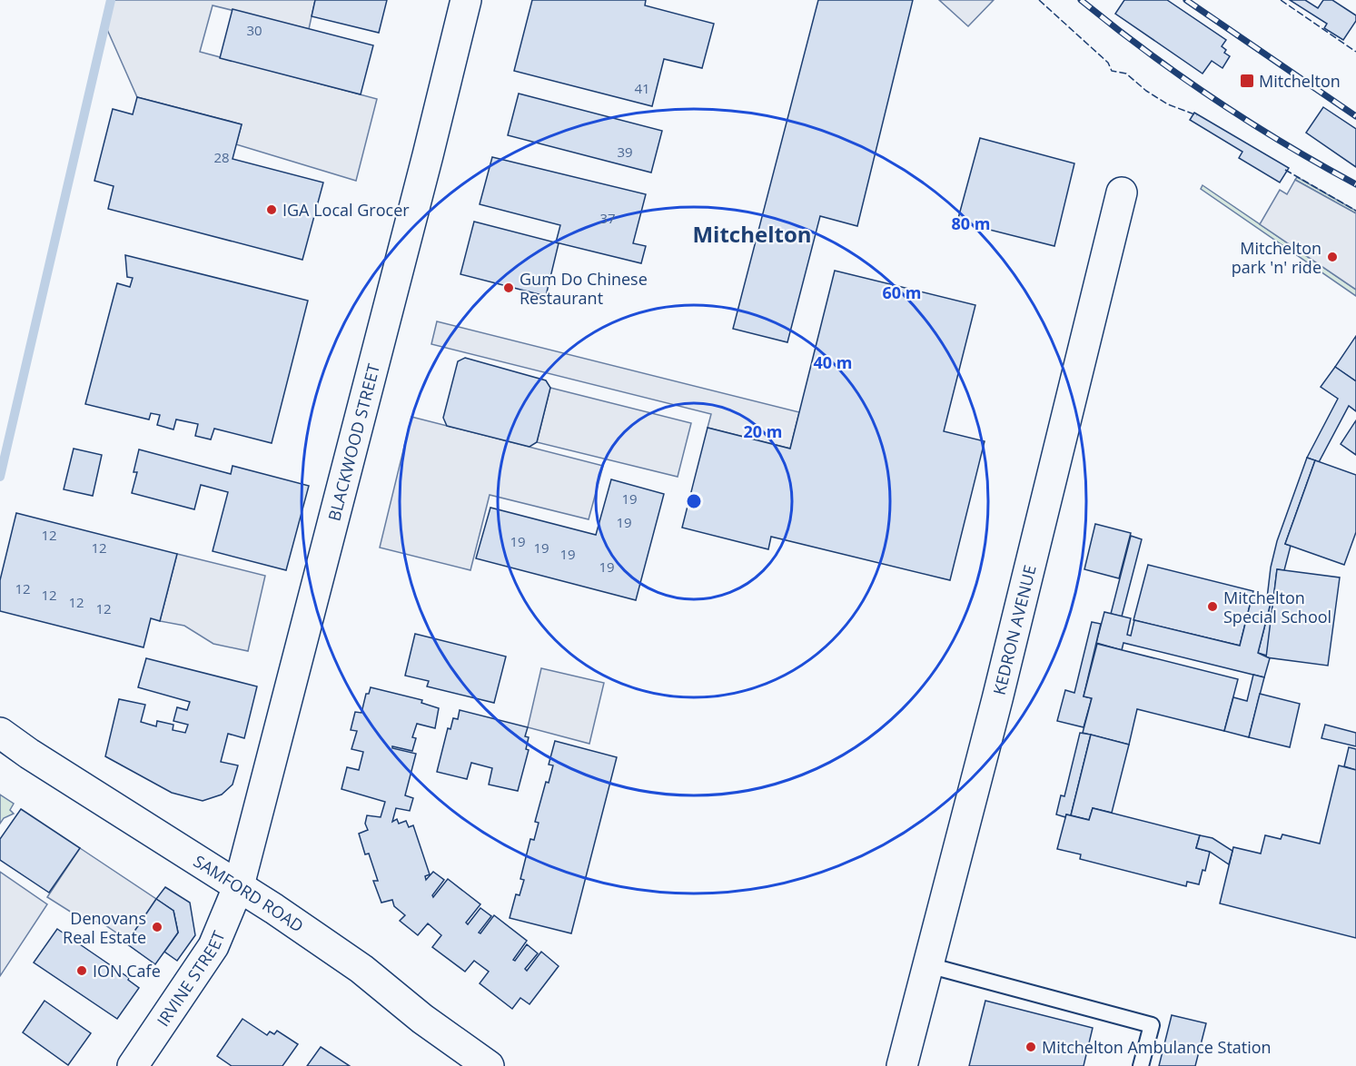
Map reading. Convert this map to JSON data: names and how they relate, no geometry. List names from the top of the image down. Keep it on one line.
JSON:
{"streets":{"street":["BLACKWOOD STREET","KEDRON AVENUE","SAMFORD ROAD","IRVINE STREET"]},"crossings":[["BLACKWOOD STREET","SAMFORD ROAD"],["BLACKWOOD STREET","IRVINE STREET"],["SAMFORD ROAD","IRVINE STREET"]],"districts":["Mitchelton"],"places":{"transit":["Mitchelton"],"other":["IGA Local Grocer","Mitchelton park 'n' ride","Gum Do Chinese Restaurant","Mitchelton Special School","Denovans Real Estate","ION Cafe","Mitchelton Ambulance Station"]},"house_numbers":["30","41","39","28","37","19","19","12","19","12","19","19","19","12","12","12","12"],"rings":["80 m","60 m","40 m","20 m"]}
